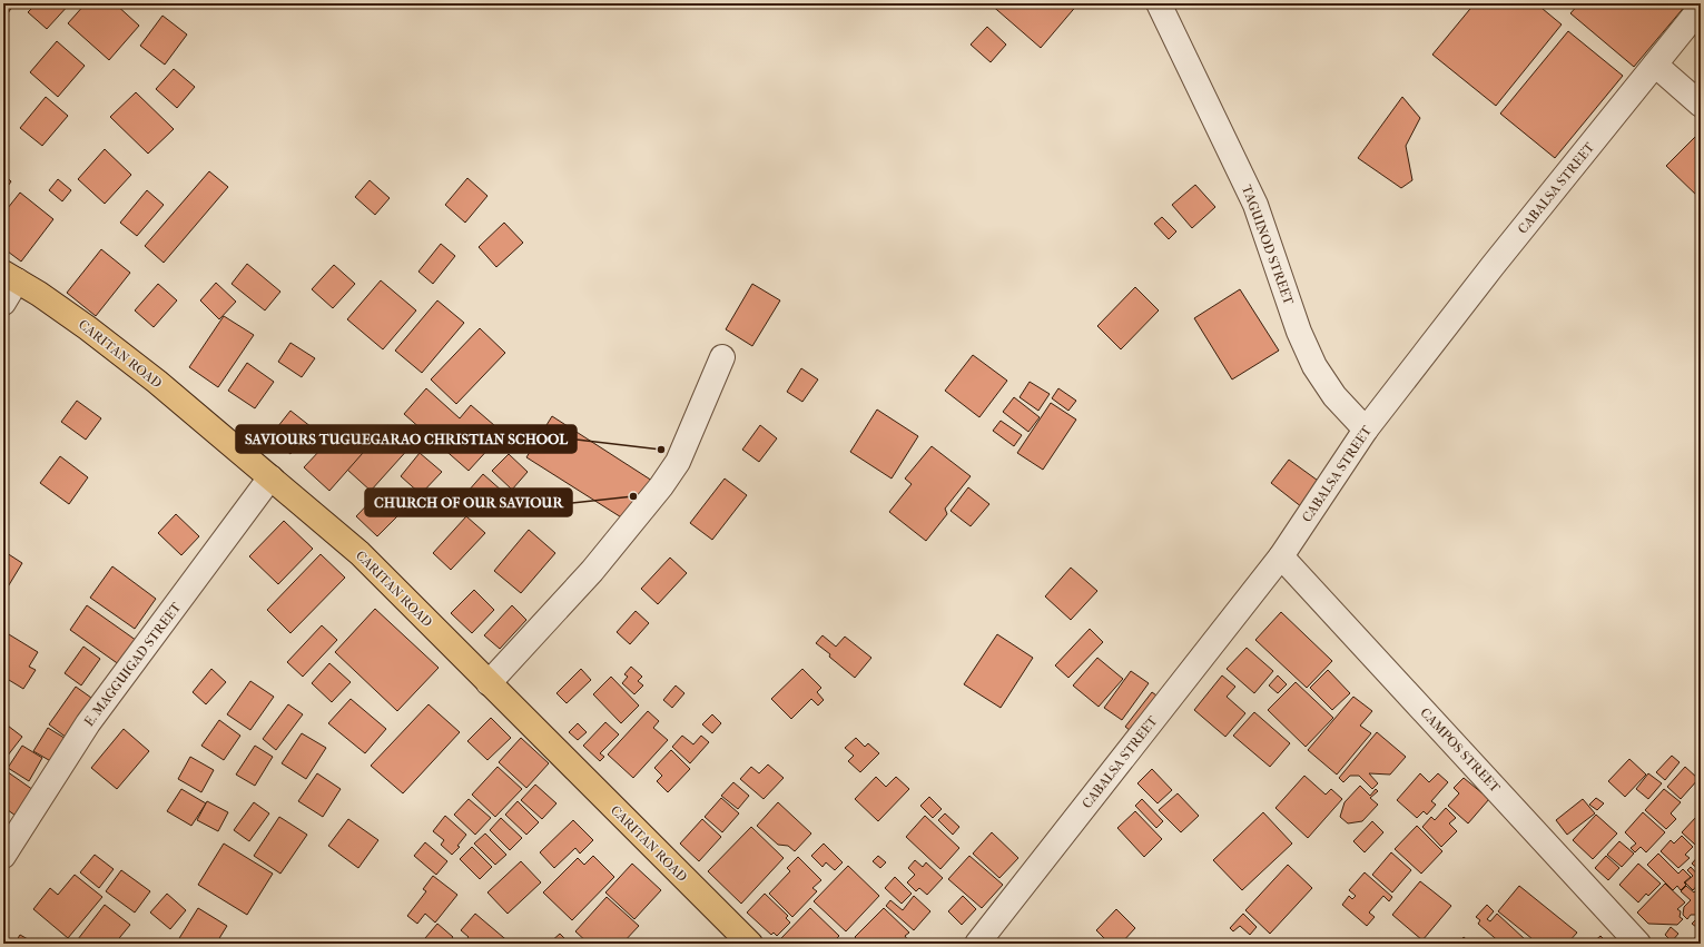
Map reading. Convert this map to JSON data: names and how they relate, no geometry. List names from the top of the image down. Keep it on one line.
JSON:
{"streets":{"main road":["CARITAN ROAD"],"street":["CABALSA STREET","TAGUINOD STREET","E. MAGGUIGAD STREET","CAMPOS STREET"]},"crossings":[["CABALSA STREET","TAGUINOD STREET"],["CABALSA STREET","CAMPOS STREET"],["CARITAN ROAD","E. MAGGUIGAD STREET"]],"places":["SAVIOURS TUGUEGARAO CHRISTIAN SCHOOL","CHURCH OF OUR SAVIOUR"]}
